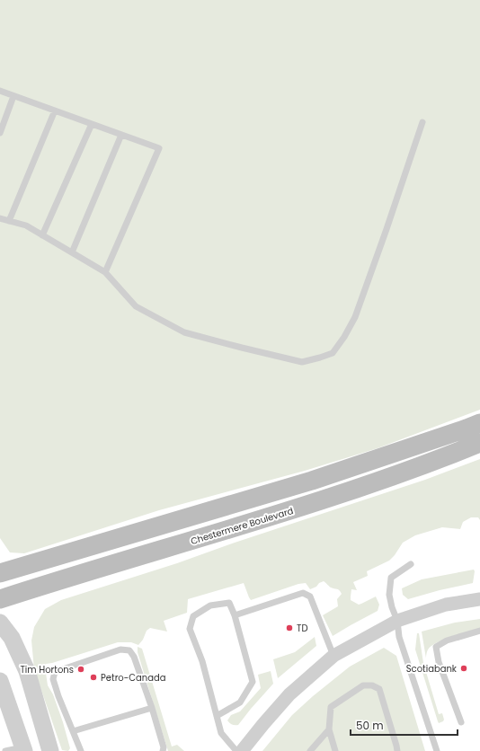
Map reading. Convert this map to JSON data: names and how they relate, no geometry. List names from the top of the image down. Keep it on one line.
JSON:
{"streets":{"main road":["Chestermere Boulevard"]},"places":["TD","Scotiabank","Tim Hortons","Petro-Canada"],"scale_bar":"50 m"}
